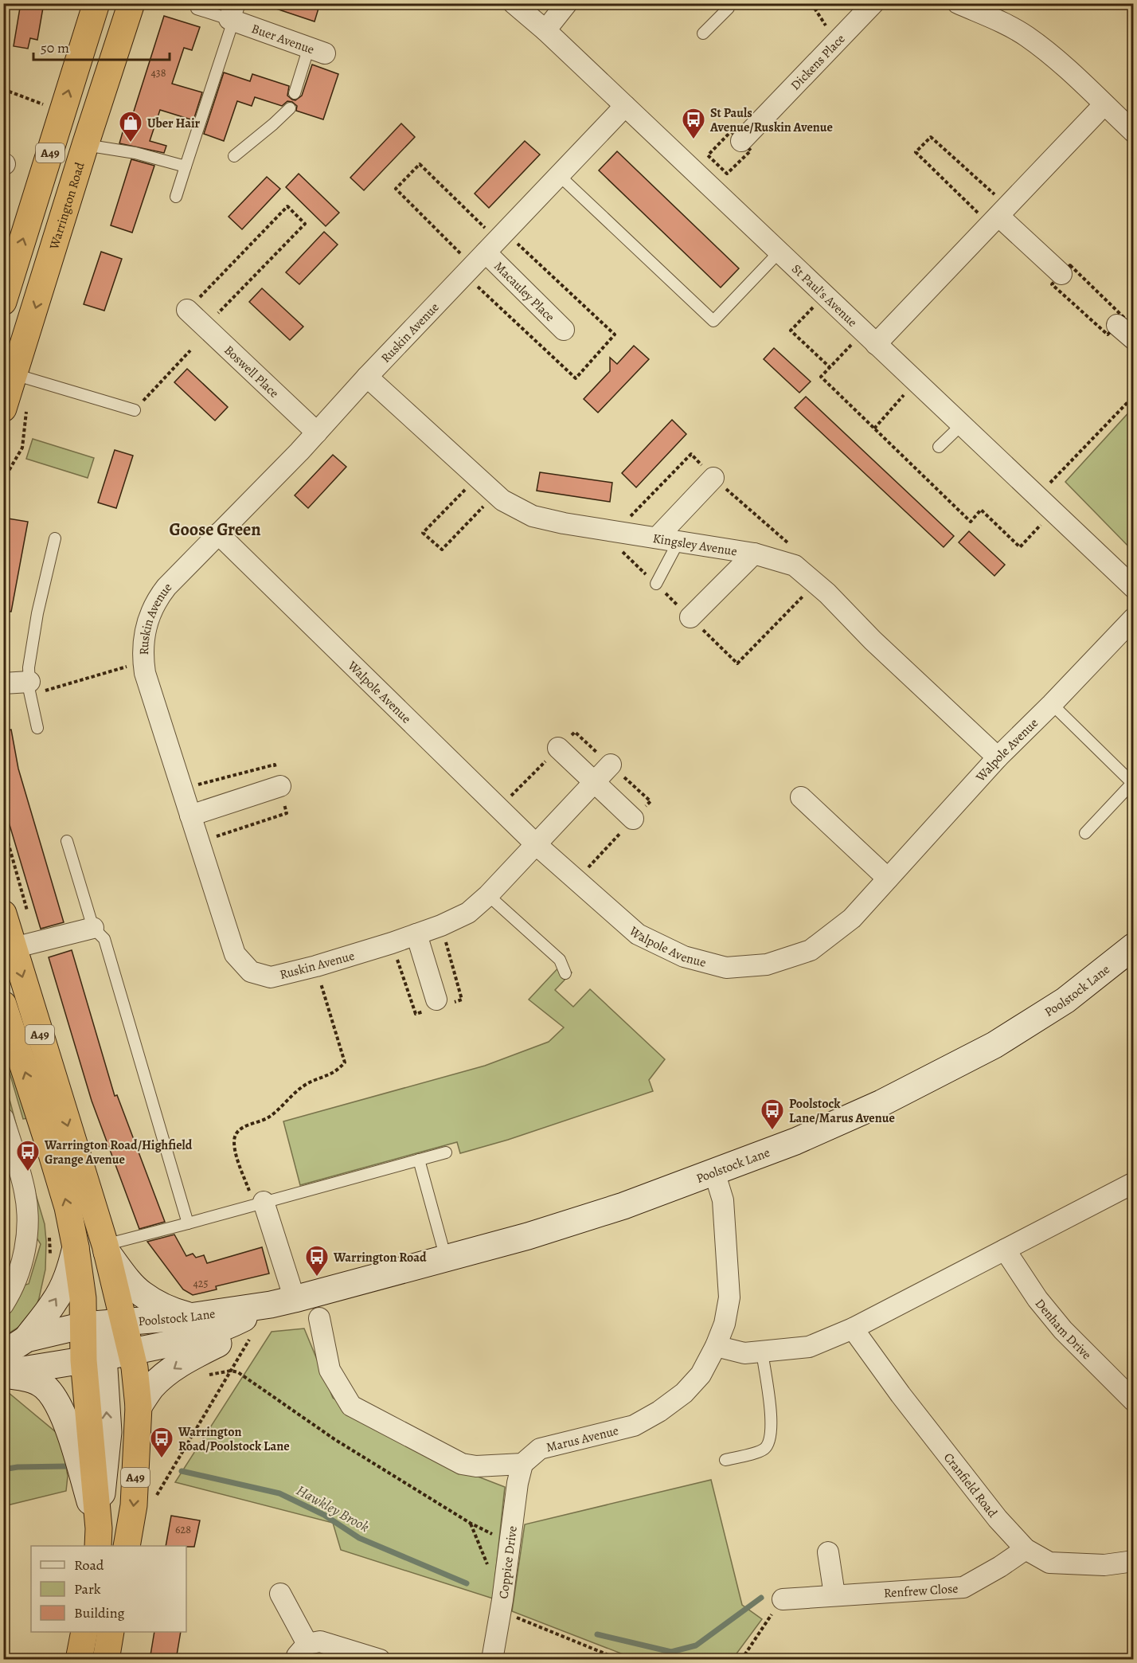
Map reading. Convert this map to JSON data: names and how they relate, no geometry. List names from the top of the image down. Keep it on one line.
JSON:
{"streets":{"highway":["A49","Warrington Road"],"main road":["Poolstock Lane"],"street":["Buer Avenue","Dickens Place","Macauley Place","St Paul's Avenue","Ruskin Avenue","Boswell Place","Kingsley Avenue","Walpole Avenue","Denham Drive","Marus Avenue","Cranfield Road","Coppice Drive","Renfrew Close"]},"crossings":[["A49","Poolstock Lane"],["Macauley Place","Ruskin Avenue"],["St Paul's Avenue","Ruskin Avenue"],["Ruskin Avenue","Boswell Place"],["Ruskin Avenue","Kingsley Avenue"],["Ruskin Avenue","Walpole Avenue"],["Kingsley Avenue","Walpole Avenue"],["Poolstock Lane","Marus Avenue"],["Marus Avenue","Coppice Drive"],["Cranfield Road","Renfrew Close"]],"districts":["Goose Green"],"water":["Hawkley Brook"],"places":{"bus stop":["St Pauls Avenue/Ruskin Avenue","Poolstock Lane/Marus Avenue","Warrington Road/Highfield Grange Avenue","Warrington Road","Warrington Road/Poolstock Lane"],"shop":["Uber Hair"]},"house_numbers":["438","425","628"],"legend":["Road","Park","Building"],"scale_bar":"50 m"}
